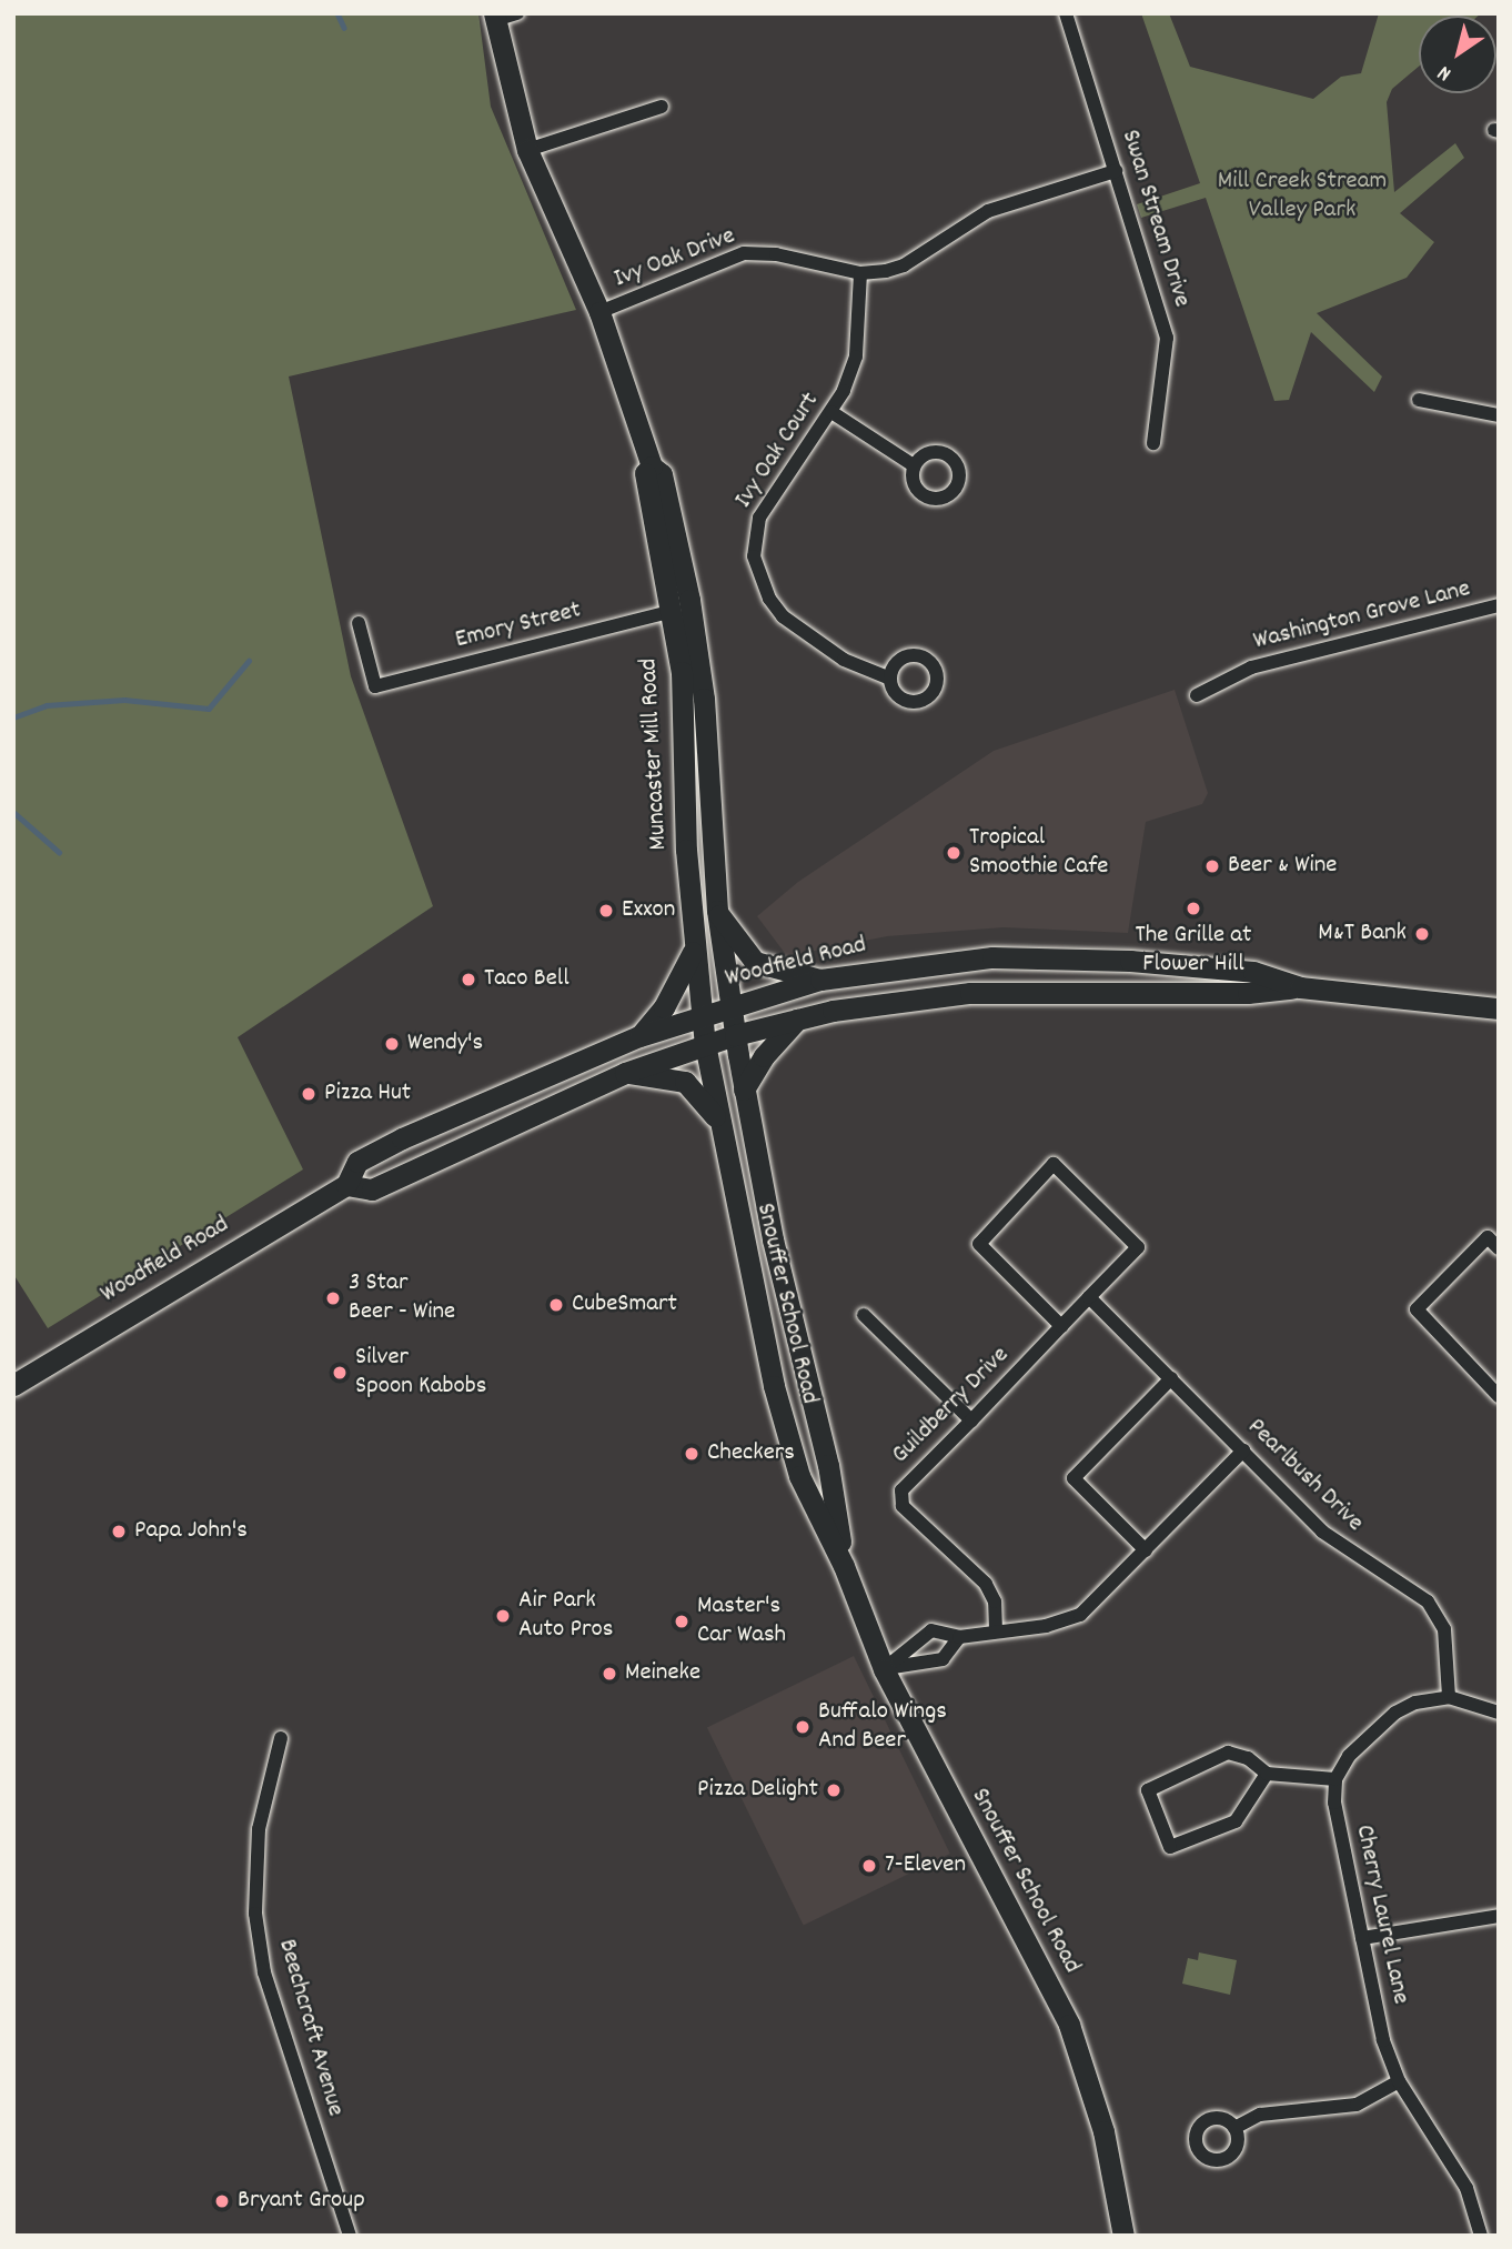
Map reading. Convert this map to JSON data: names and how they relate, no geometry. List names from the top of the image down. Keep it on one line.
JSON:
{"streets":{"main road":["Muncaster Mill Road","Woodfield Road","Snouffer School Road"],"street":["Swan Stream Drive","Ivy Oak Drive","Ivy Oak Court","Washington Grove Lane","Emory Street","Guildberry Drive","Pearlbush Drive","Cherry Laurel Lane","Beechcraft Avenue"]},"crossings":[["Swan Stream Drive","Ivy Oak Drive"],["Ivy Oak Drive","Ivy Oak Court"],["Ivy Oak Drive","Muncaster Mill Road"],["Emory Street","Muncaster Mill Road"],["Muncaster Mill Road","Woodfield Road"],["Muncaster Mill Road","Snouffer School Road"],["Woodfield Road","Snouffer School Road"],["Guildberry Drive","Pearlbush Drive"]],"parks":["Mill Creek Stream Valley Park"],"places":["Tropical Smoothie Cafe","Beer & Wine","The Grille at Flower Hill","Exxon","M&T Bank","Taco Bell","Wendy's","Pizza Hut","3 Star Beer - Wine","CubeSmart","Silver Spoon Kabobs","Checkers","Papa John's","Air Park Auto Pros","Master's Car Wash","Meineke","Buffalo Wings And Beer","Pizza Delight","7-Eleven","Bryant Group"],"north":"bottom left"}
